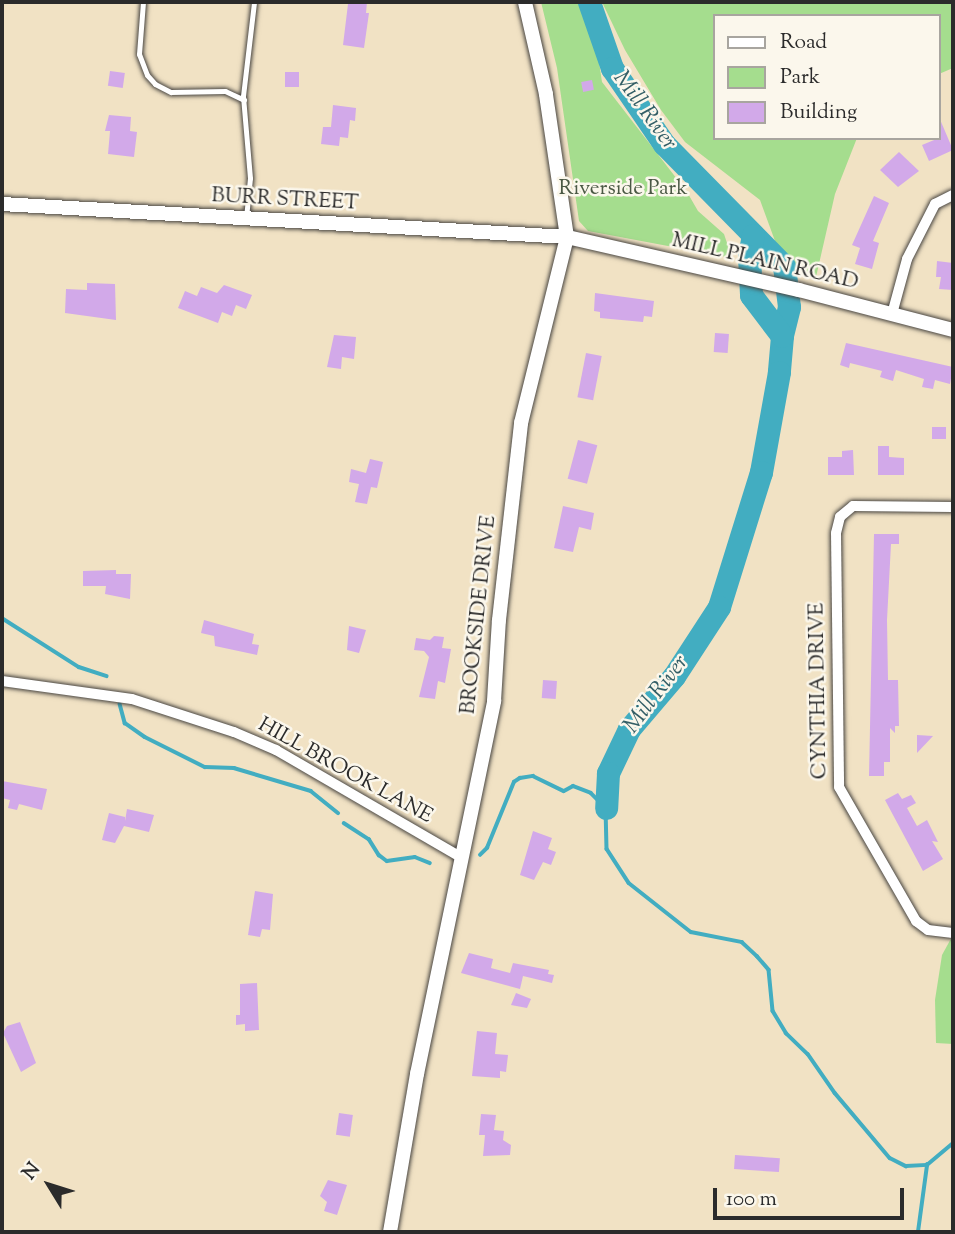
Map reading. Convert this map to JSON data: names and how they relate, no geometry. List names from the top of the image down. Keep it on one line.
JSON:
{"streets":{"main road":["BURR STREET","MILL PLAIN ROAD","BROOKSIDE DRIVE"],"street":["CYNTHIA DRIVE","HILL BROOK LANE"]},"crossings":[["BURR STREET","MILL PLAIN ROAD"],["BURR STREET","BROOKSIDE DRIVE"],["MILL PLAIN ROAD","BROOKSIDE DRIVE"],["BROOKSIDE DRIVE","HILL BROOK LANE"]],"water":["Mill River"],"parks":["Riverside Park"],"legend":["Road","Park","Building"],"scale_bar":"100 m","north":"top left"}
